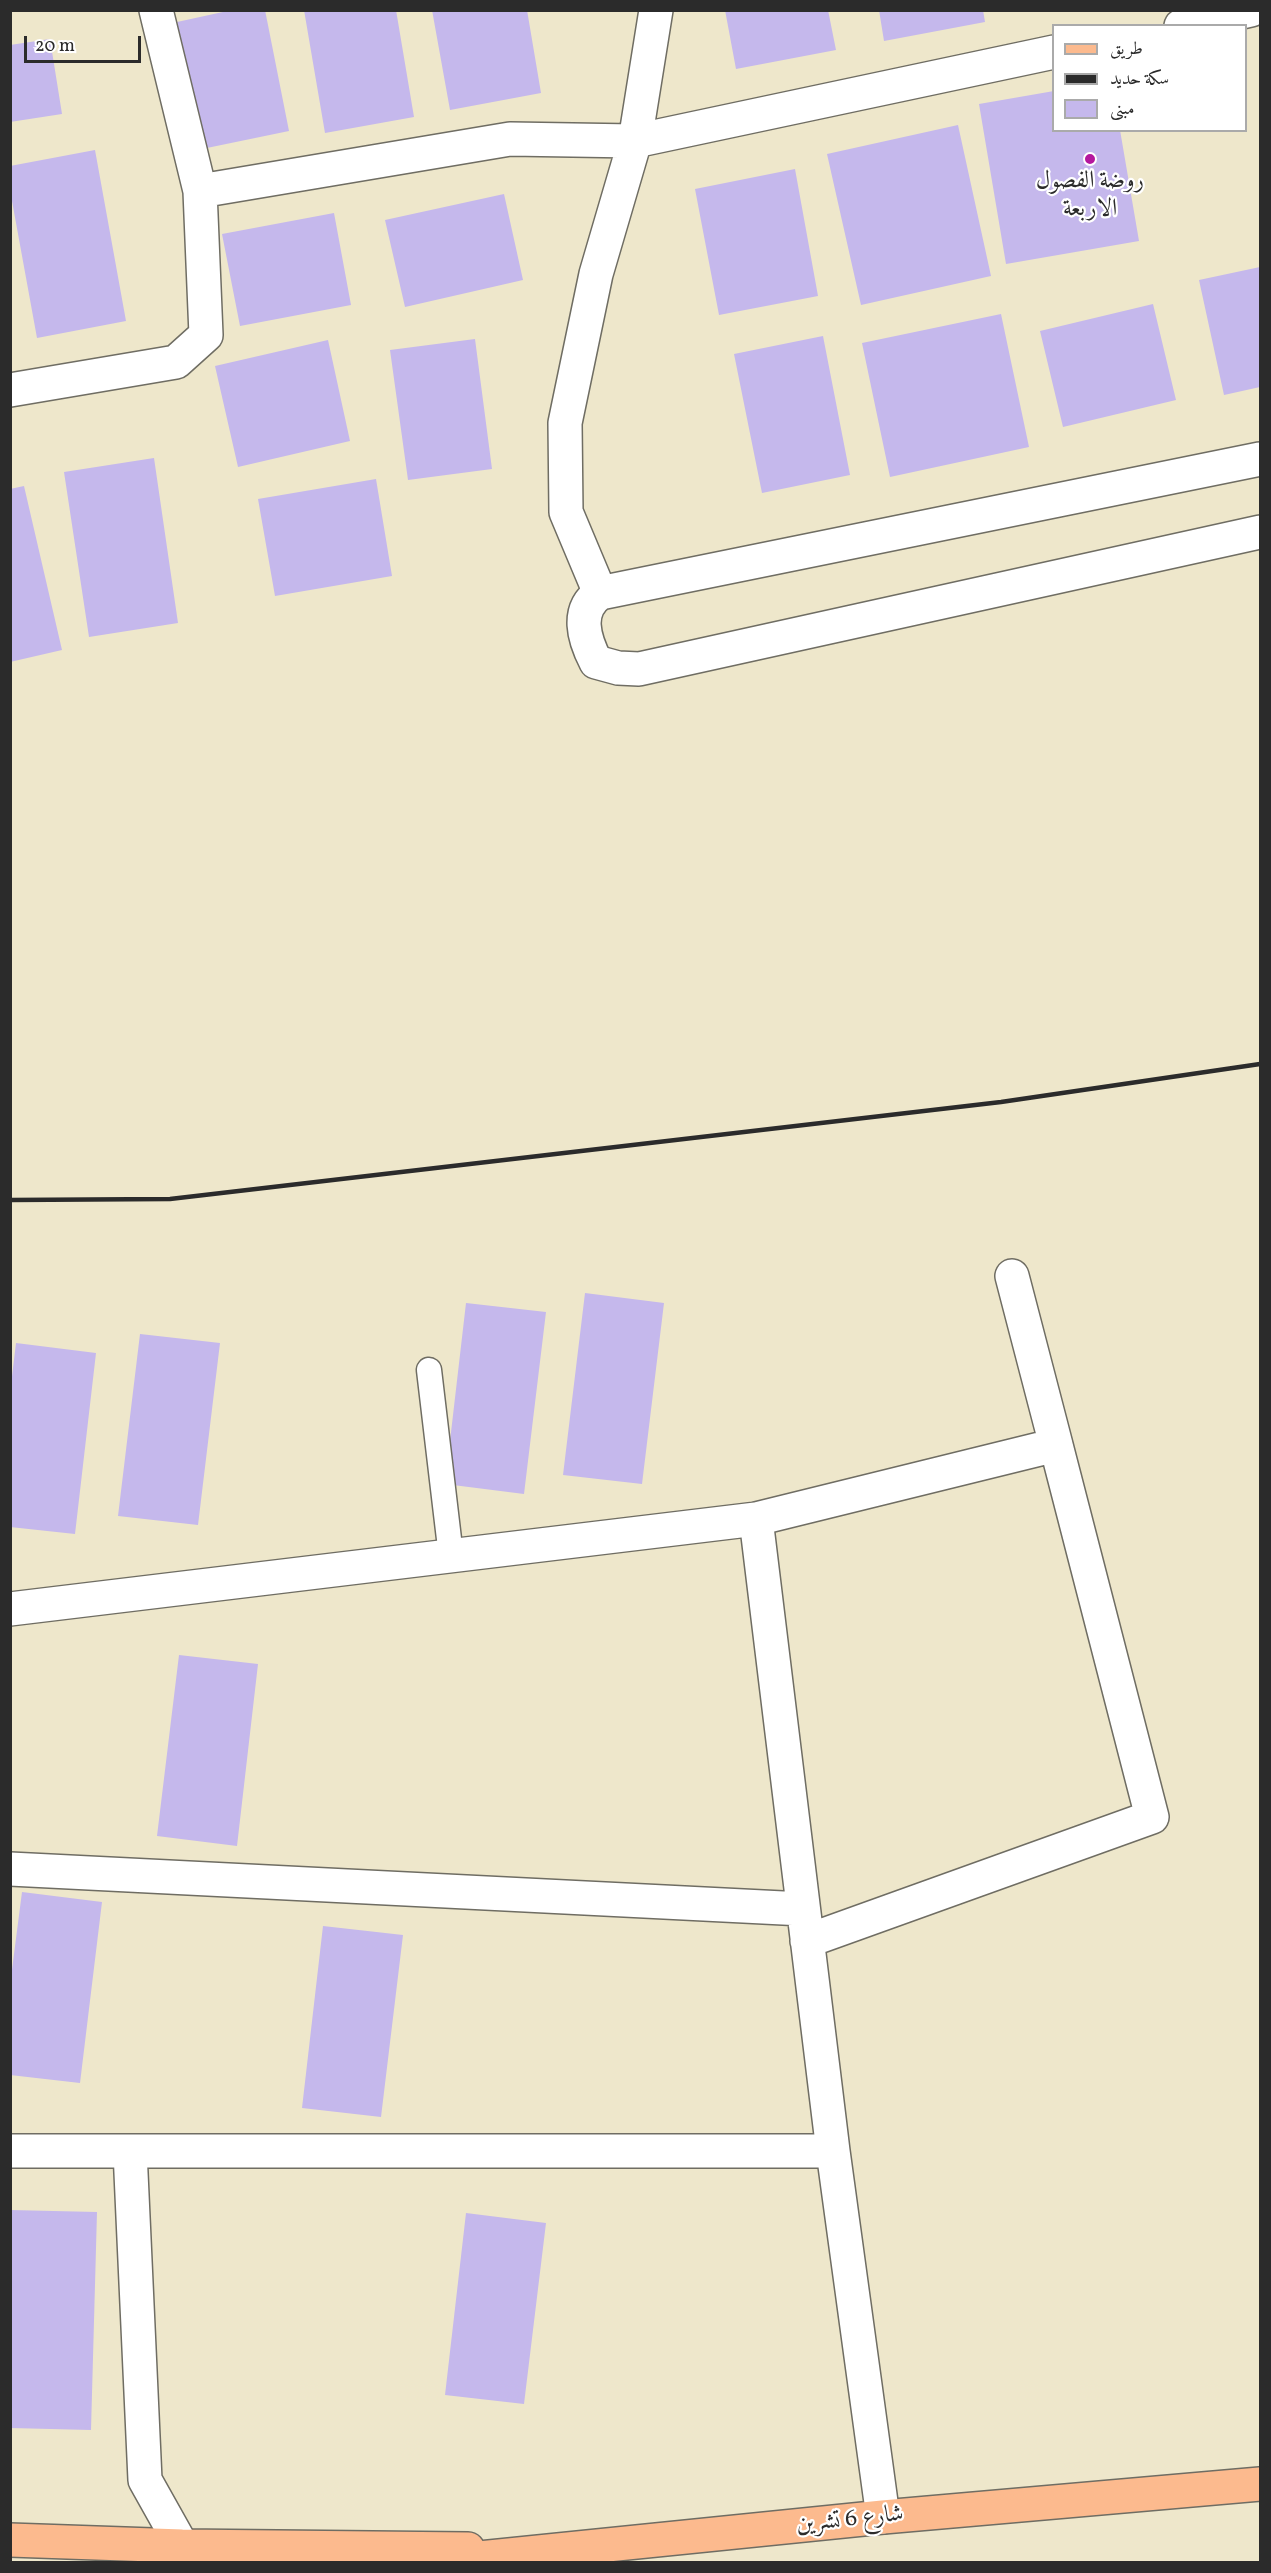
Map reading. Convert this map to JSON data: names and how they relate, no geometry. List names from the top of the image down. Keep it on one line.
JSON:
{"streets":{"main road":["شارع 6 تشرين"]},"places":["روضة الفصول الاربعة"],"legend":["طريق","سكة حديد","مبنى"],"scale_bar":"20 m"}
